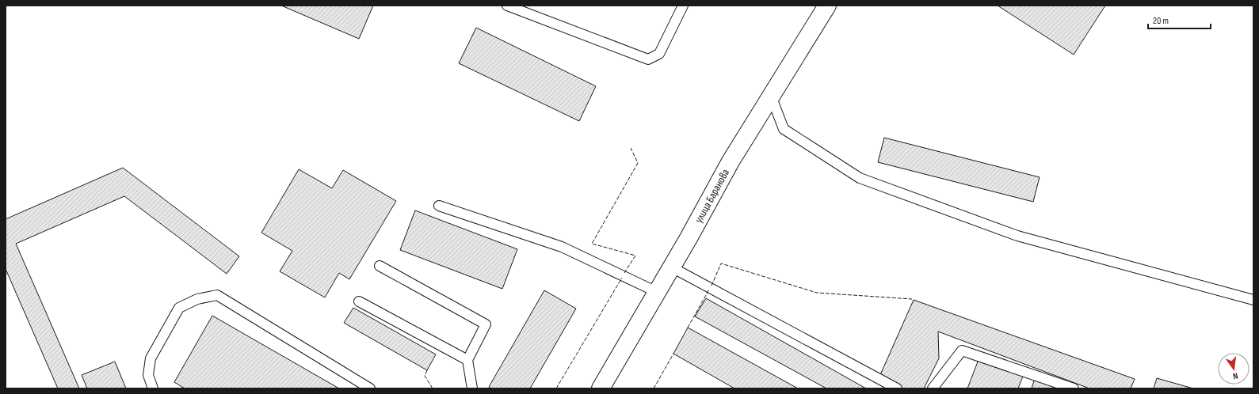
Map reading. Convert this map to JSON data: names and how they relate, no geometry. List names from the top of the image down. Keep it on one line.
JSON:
{"streets":{"street":["улица Баранова"]},"scale_bar":"20 m","north":"bottom"}
